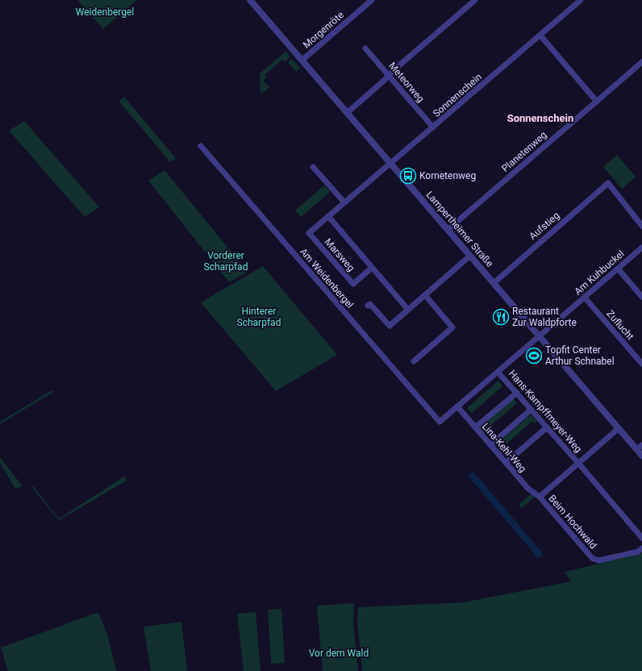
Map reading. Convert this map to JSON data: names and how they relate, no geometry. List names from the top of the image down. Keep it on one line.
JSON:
{"streets":{"street":["Morgenröte","Meteorweg","Sonnenschein","Planetenweg","Aufstieg","Lampertheimer Straße","Marsweg","Am Kuhbuckel","Am Weidenbergel","Zuflucht","Hans-Kampffmeyer-Weg","Lina-Kehl-Weg","Beim Hochwald"]},"crossings":[["Morgenröte","Lampertheimer Straße"],["Meteorweg","Sonnenschein"],["Sonnenschein","Lampertheimer Straße"],["Sonnenschein","Marsweg"],["Planetenweg","Lampertheimer Straße"],["Aufstieg","Lampertheimer Straße"],["Lampertheimer Straße","Am Kuhbuckel"],["Lampertheimer Straße","Beim Hochwald"],["Am Kuhbuckel","Zuflucht"],["Am Weidenbergel","Lina-Kehl-Weg"],["Hans-Kampffmeyer-Weg","Beim Hochwald"],["Lina-Kehl-Weg","Beim Hochwald"]],"districts":["Sonnenschein"],"parks":["Weidenbergel","Vorderer Scharpfad","Hinterer Scharpfad","Vor dem Wald"],"places":{"bus stop":["Kometenweg"],"restaurant":["Restaurant Zur Waldpforte"],"sports":["Topfit Center Arthur Schnabel"]}}
